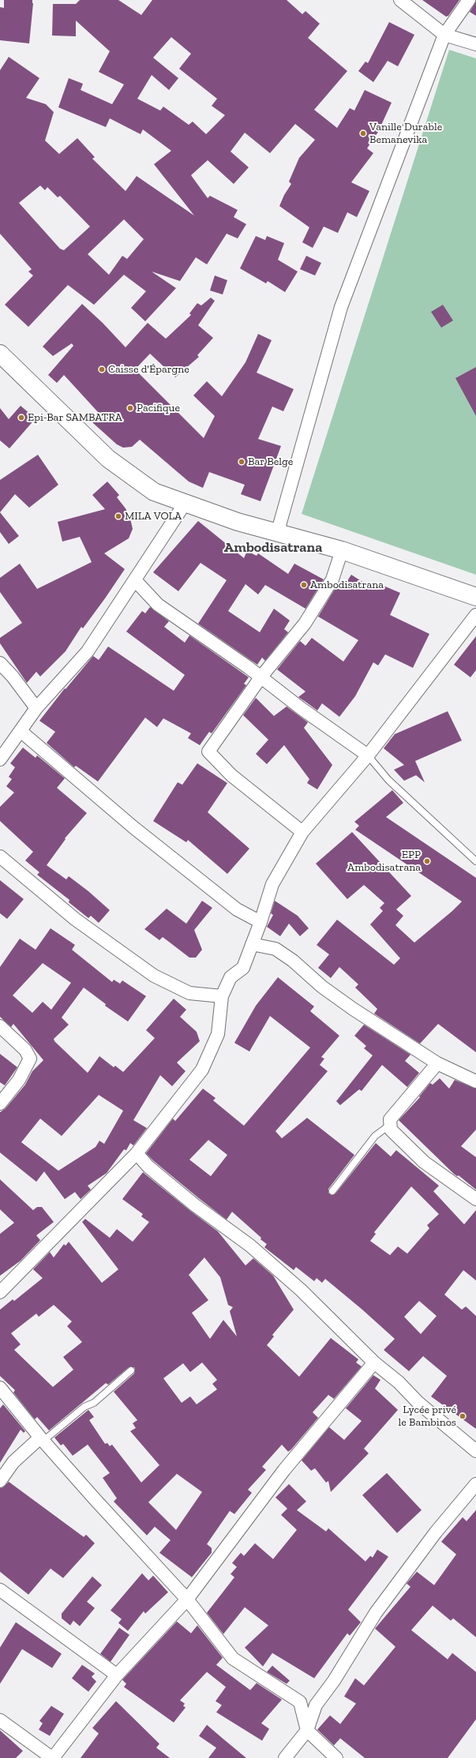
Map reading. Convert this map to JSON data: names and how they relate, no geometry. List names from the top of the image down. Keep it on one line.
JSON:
{"districts":["Ambodisatrana"],"places":["Vanille Durable Bemanevika","Caisse d'Épargne","Pacifique","Epi-Bar SAMBATRA","Bar Belge","MILA VOLA","Ambodisatrana","EPP Ambodisatrana","Lycée privé le Bambinos"]}
